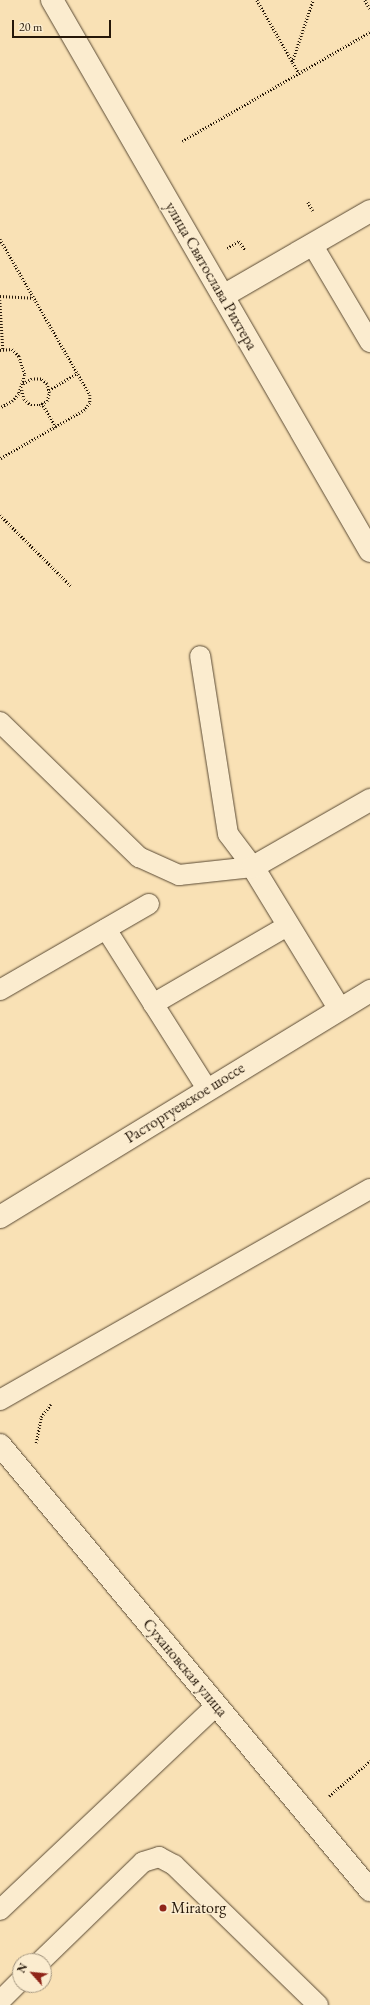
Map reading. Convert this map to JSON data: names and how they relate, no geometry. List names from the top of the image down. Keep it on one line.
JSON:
{"streets":{"street":["улица Святослава Рихтера","Расторгуевское шоссе","Сухановская улица"]},"places":["Miratorg"],"scale_bar":"20 m","north":"top left"}
